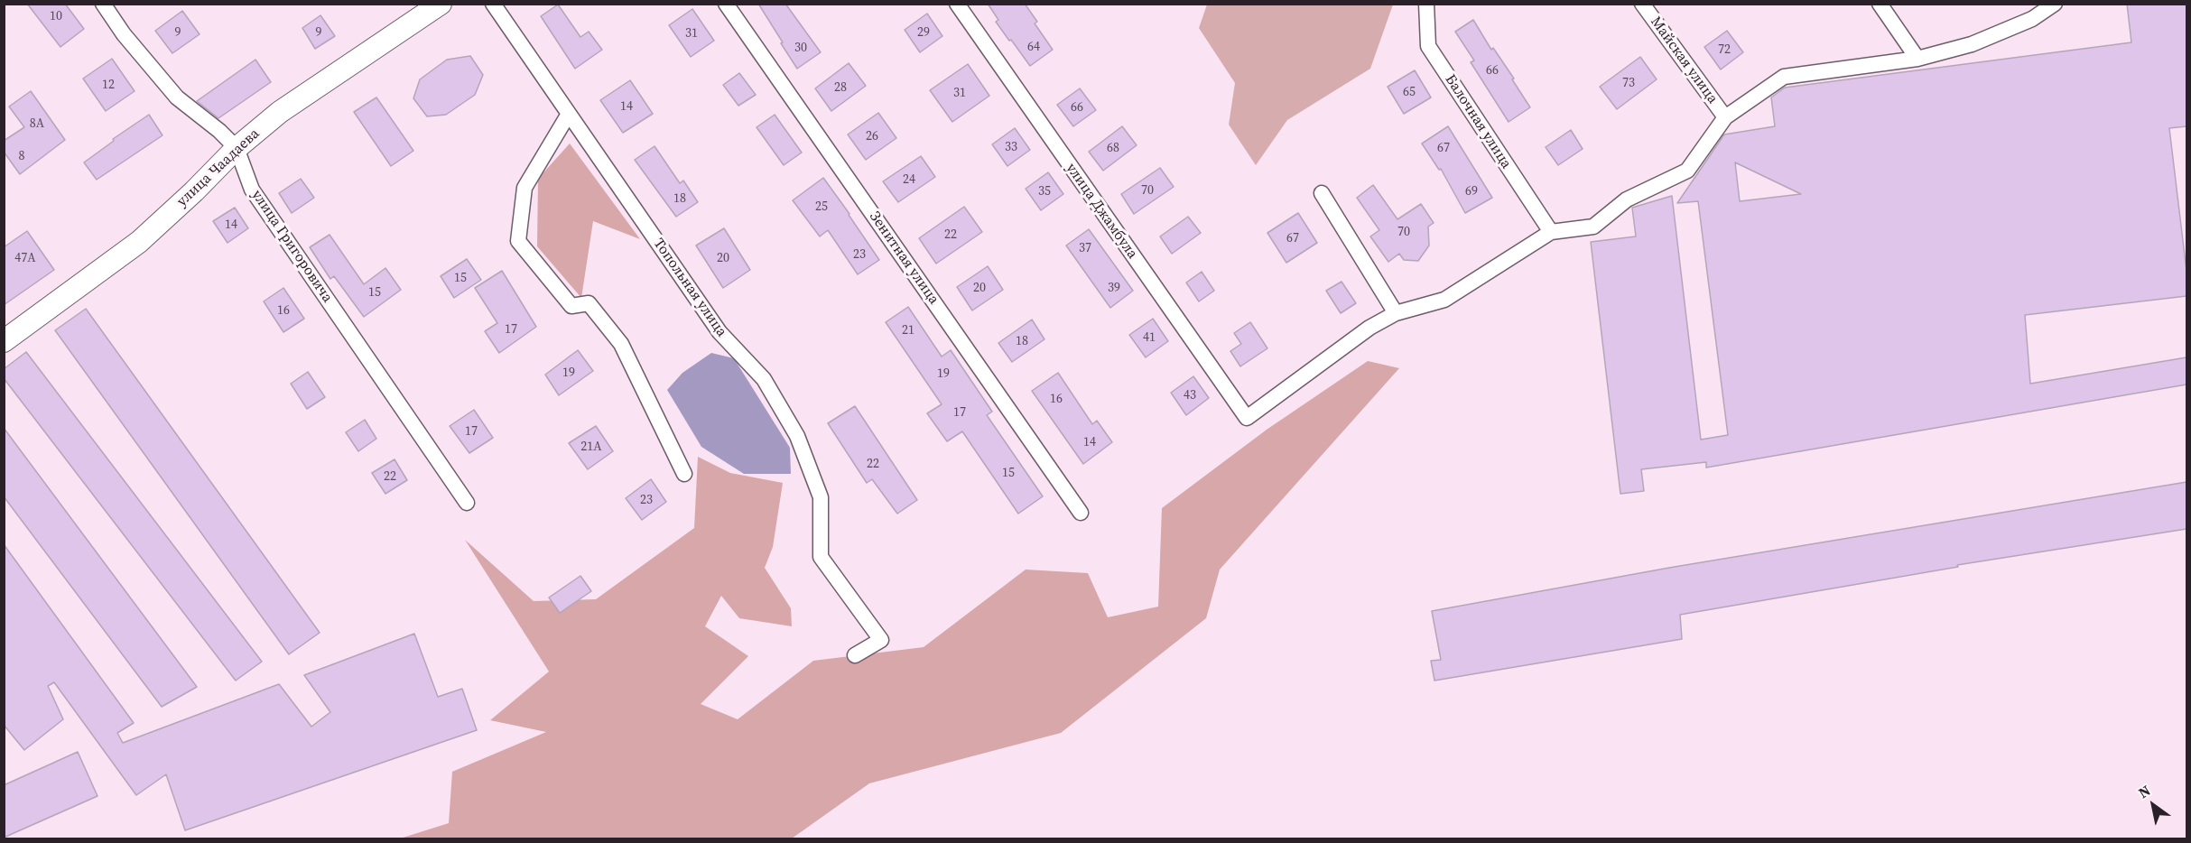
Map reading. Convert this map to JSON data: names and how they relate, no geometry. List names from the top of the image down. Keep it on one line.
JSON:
{"streets":{"street":["Майская улица","Балочная улица","улица Чаадаева","улица Джамбула","улица Григоровича","Зенитная улица","Топольная улица"]},"crossings":[["улица Чаадаева","улица Григоровича"]],"house_numbers":["10","9","9","29","31","64","30","72","66","73","12","28","65","31","14","66","8А","26","33","68","67","8","24","70","35","69","18","25","14","70","22","67","37","23","47А","20","15","20","39","15","16","17","21","41","18","19","19","43","16","17","17","14","21А","22","15","22","23"],"north":"top left"}
